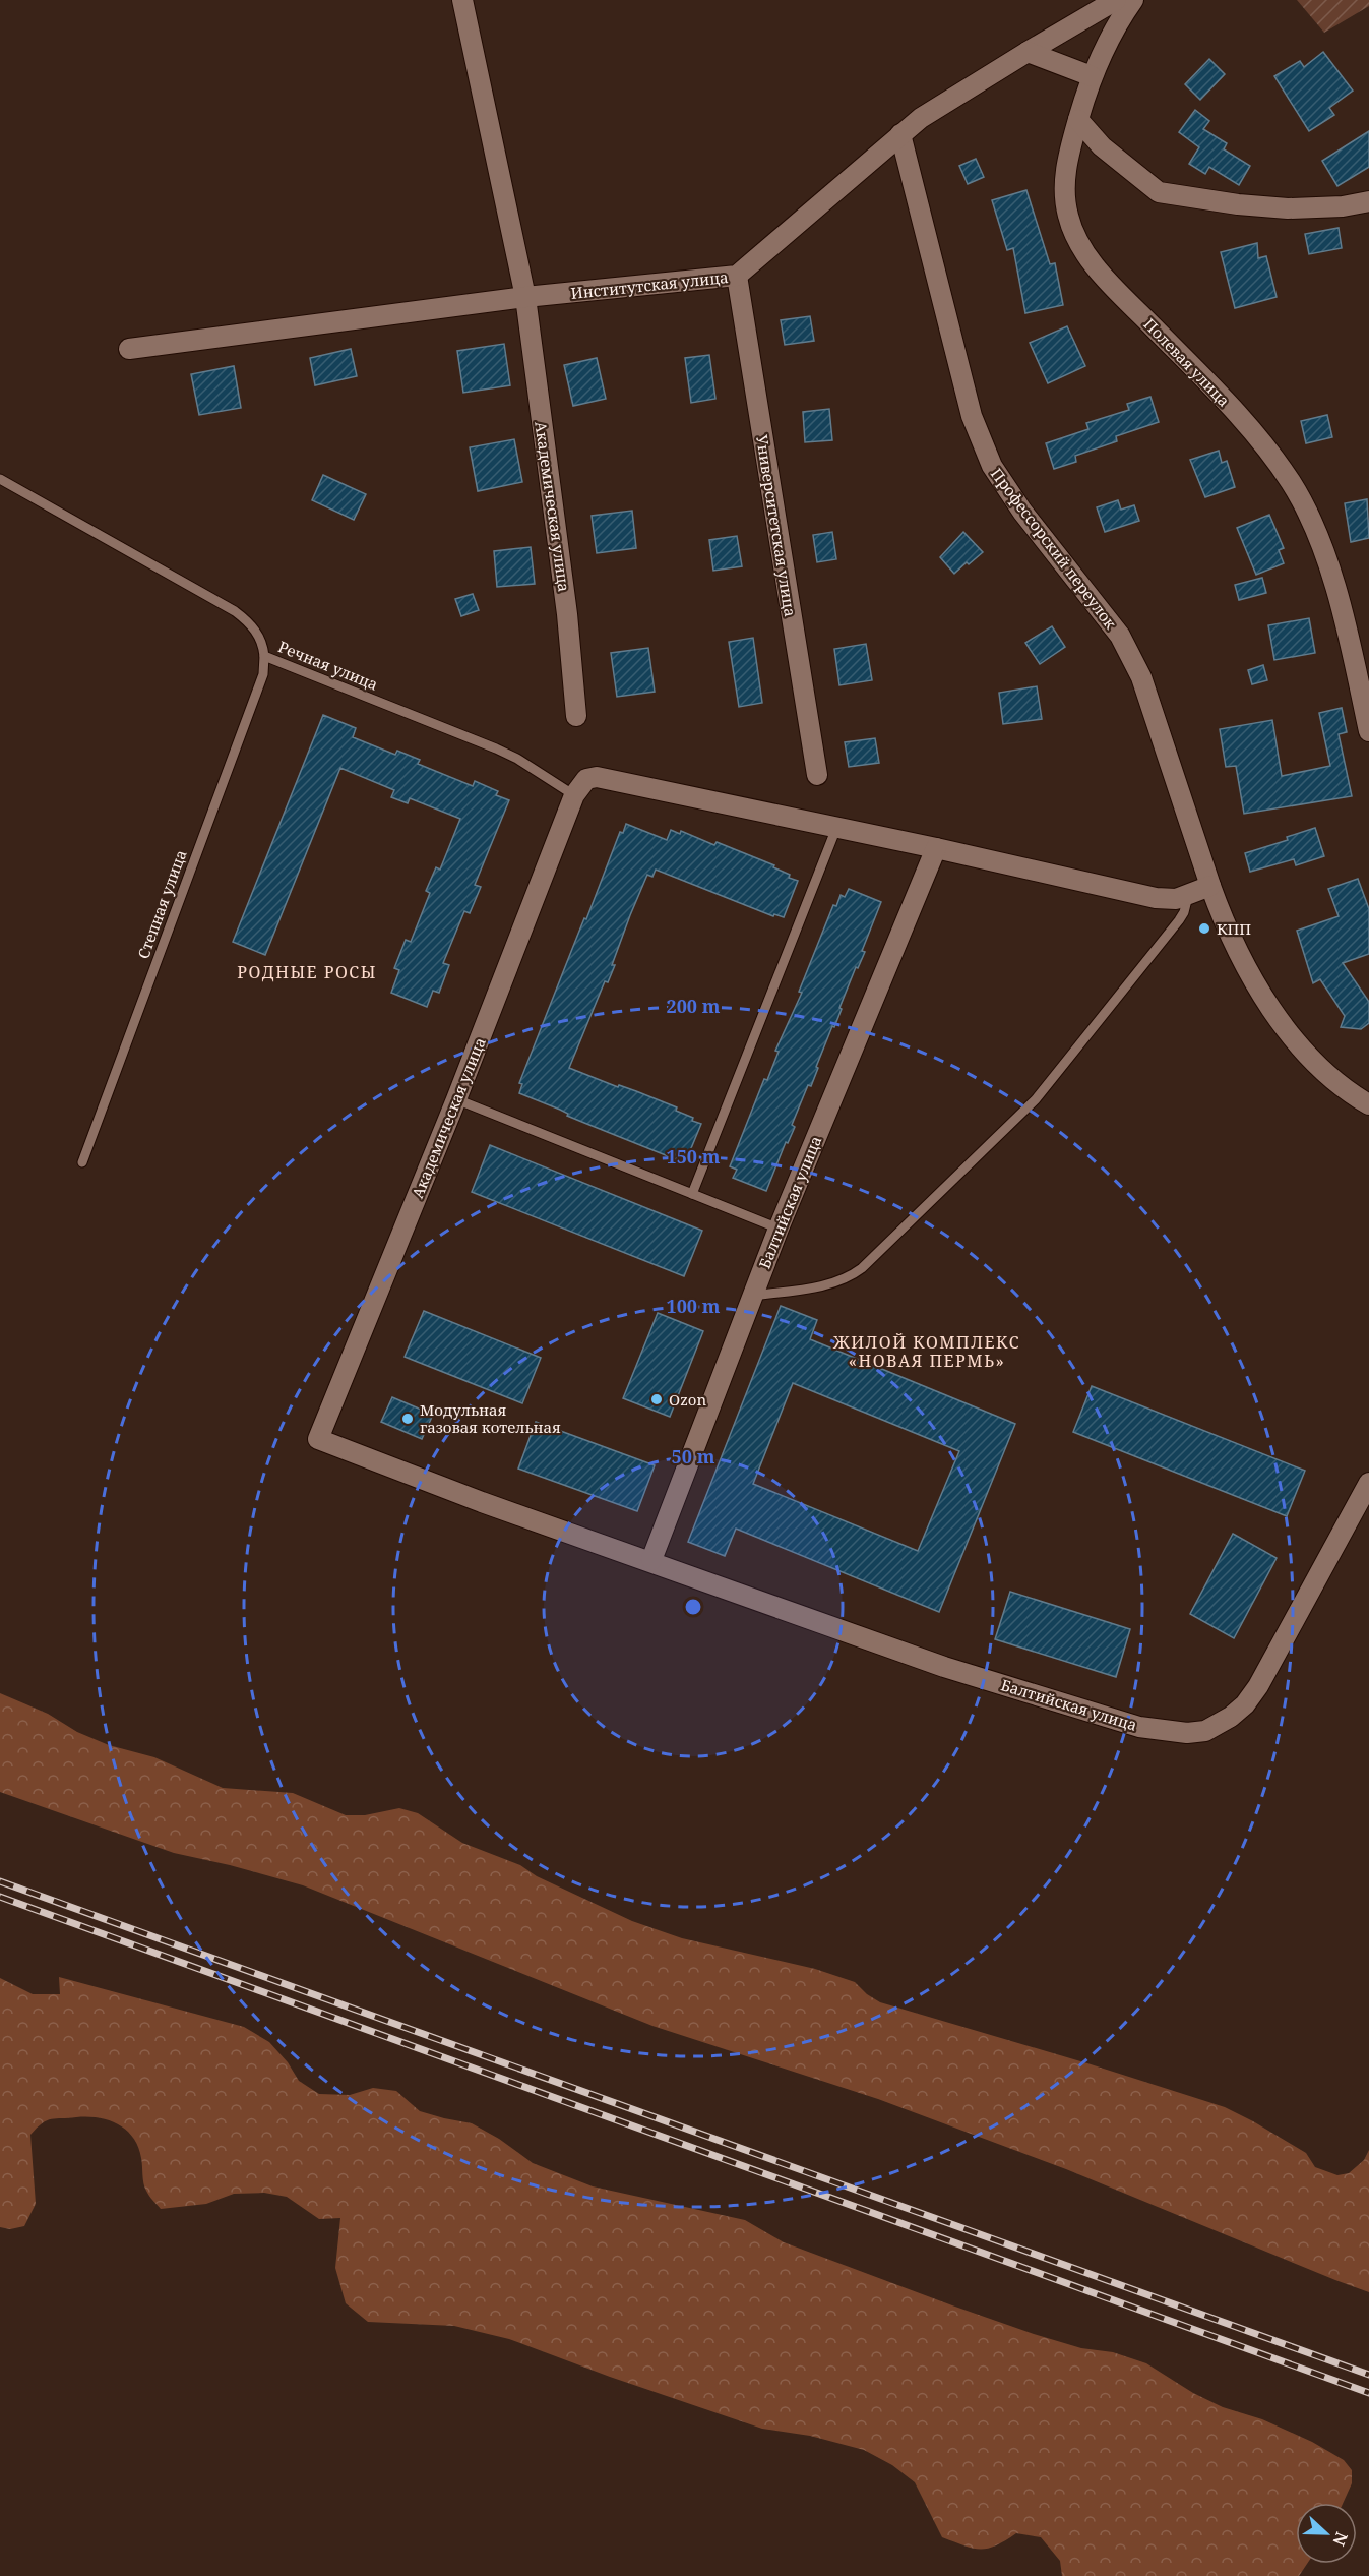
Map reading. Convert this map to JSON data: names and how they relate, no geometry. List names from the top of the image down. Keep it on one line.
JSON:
{"streets":{"street":["Институтская улица","Полевая улица","Академическая улица","Университетская улица","Профессорский переулок","Балтийская улица"],"lane":["Речная улица","Степная улица"]},"crossings":[["Институтская улица","Академическая улица"],["Институтская улица","Университетская улица"],["Институтская улица","Профессорский переулок"],["Академическая улица","Речная улица"],["Академическая улица","Балтийская улица"],["Речная улица","Степная улица"]],"districts":["РОДНЫЕ РОСЫ","ЖИЛОЙ КОМПЛЕКС «НОВАЯ ПЕРМЬ»"],"places":["КПП","Ozon","Модульная газовая котельная"],"north":"right","rings":["200 m","150 m","100 m","50 m"]}
